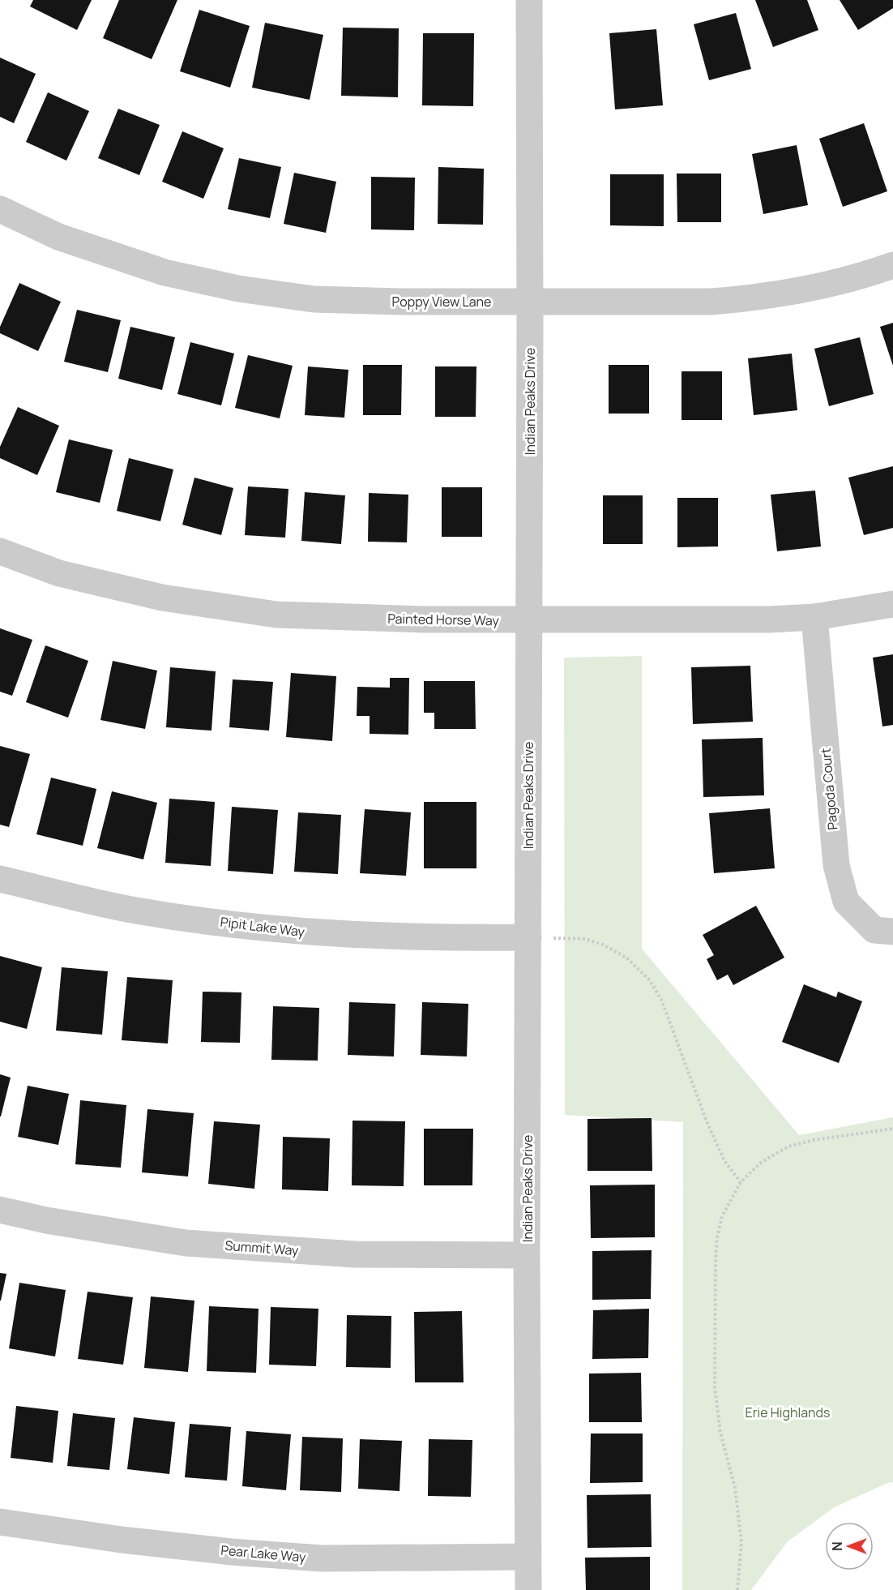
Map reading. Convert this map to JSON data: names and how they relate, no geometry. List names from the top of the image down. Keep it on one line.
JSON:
{"streets":{"street":["Poppy View Lane","Indian Peaks Drive","Painted Horse Way","Pagoda Court","Pipit Lake Way","Summit Way","Pear Lake Way"]},"crossings":[["Poppy View Lane","Indian Peaks Drive"],["Indian Peaks Drive","Painted Horse Way"],["Indian Peaks Drive","Pipit Lake Way"],["Indian Peaks Drive","Summit Way"],["Indian Peaks Drive","Pear Lake Way"],["Painted Horse Way","Pagoda Court"]],"parks":["Erie Highlands"],"north":"left"}
